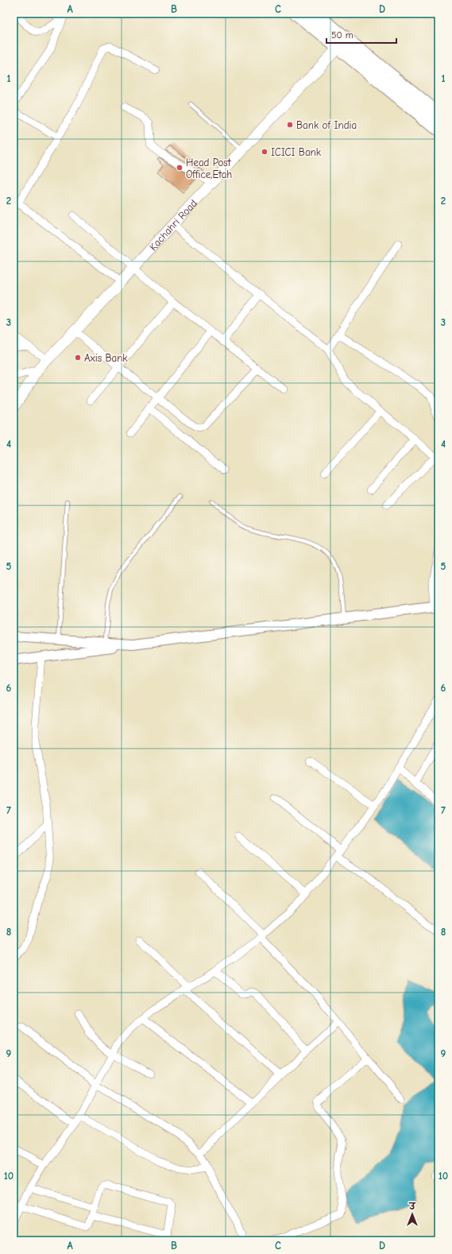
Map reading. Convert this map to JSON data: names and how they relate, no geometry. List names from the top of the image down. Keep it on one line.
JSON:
{"streets":{"main road":["Kachahri Road"]},"places":["Bank of India","ICICI Bank","Head Post Office,Etah","Axis Bank"],"scale_bar":"50 m","north":"top","grid":{"columns":["A","B","C","D"],"rows":["1","2","3","4","5","6","7","8","9","10"]}}
